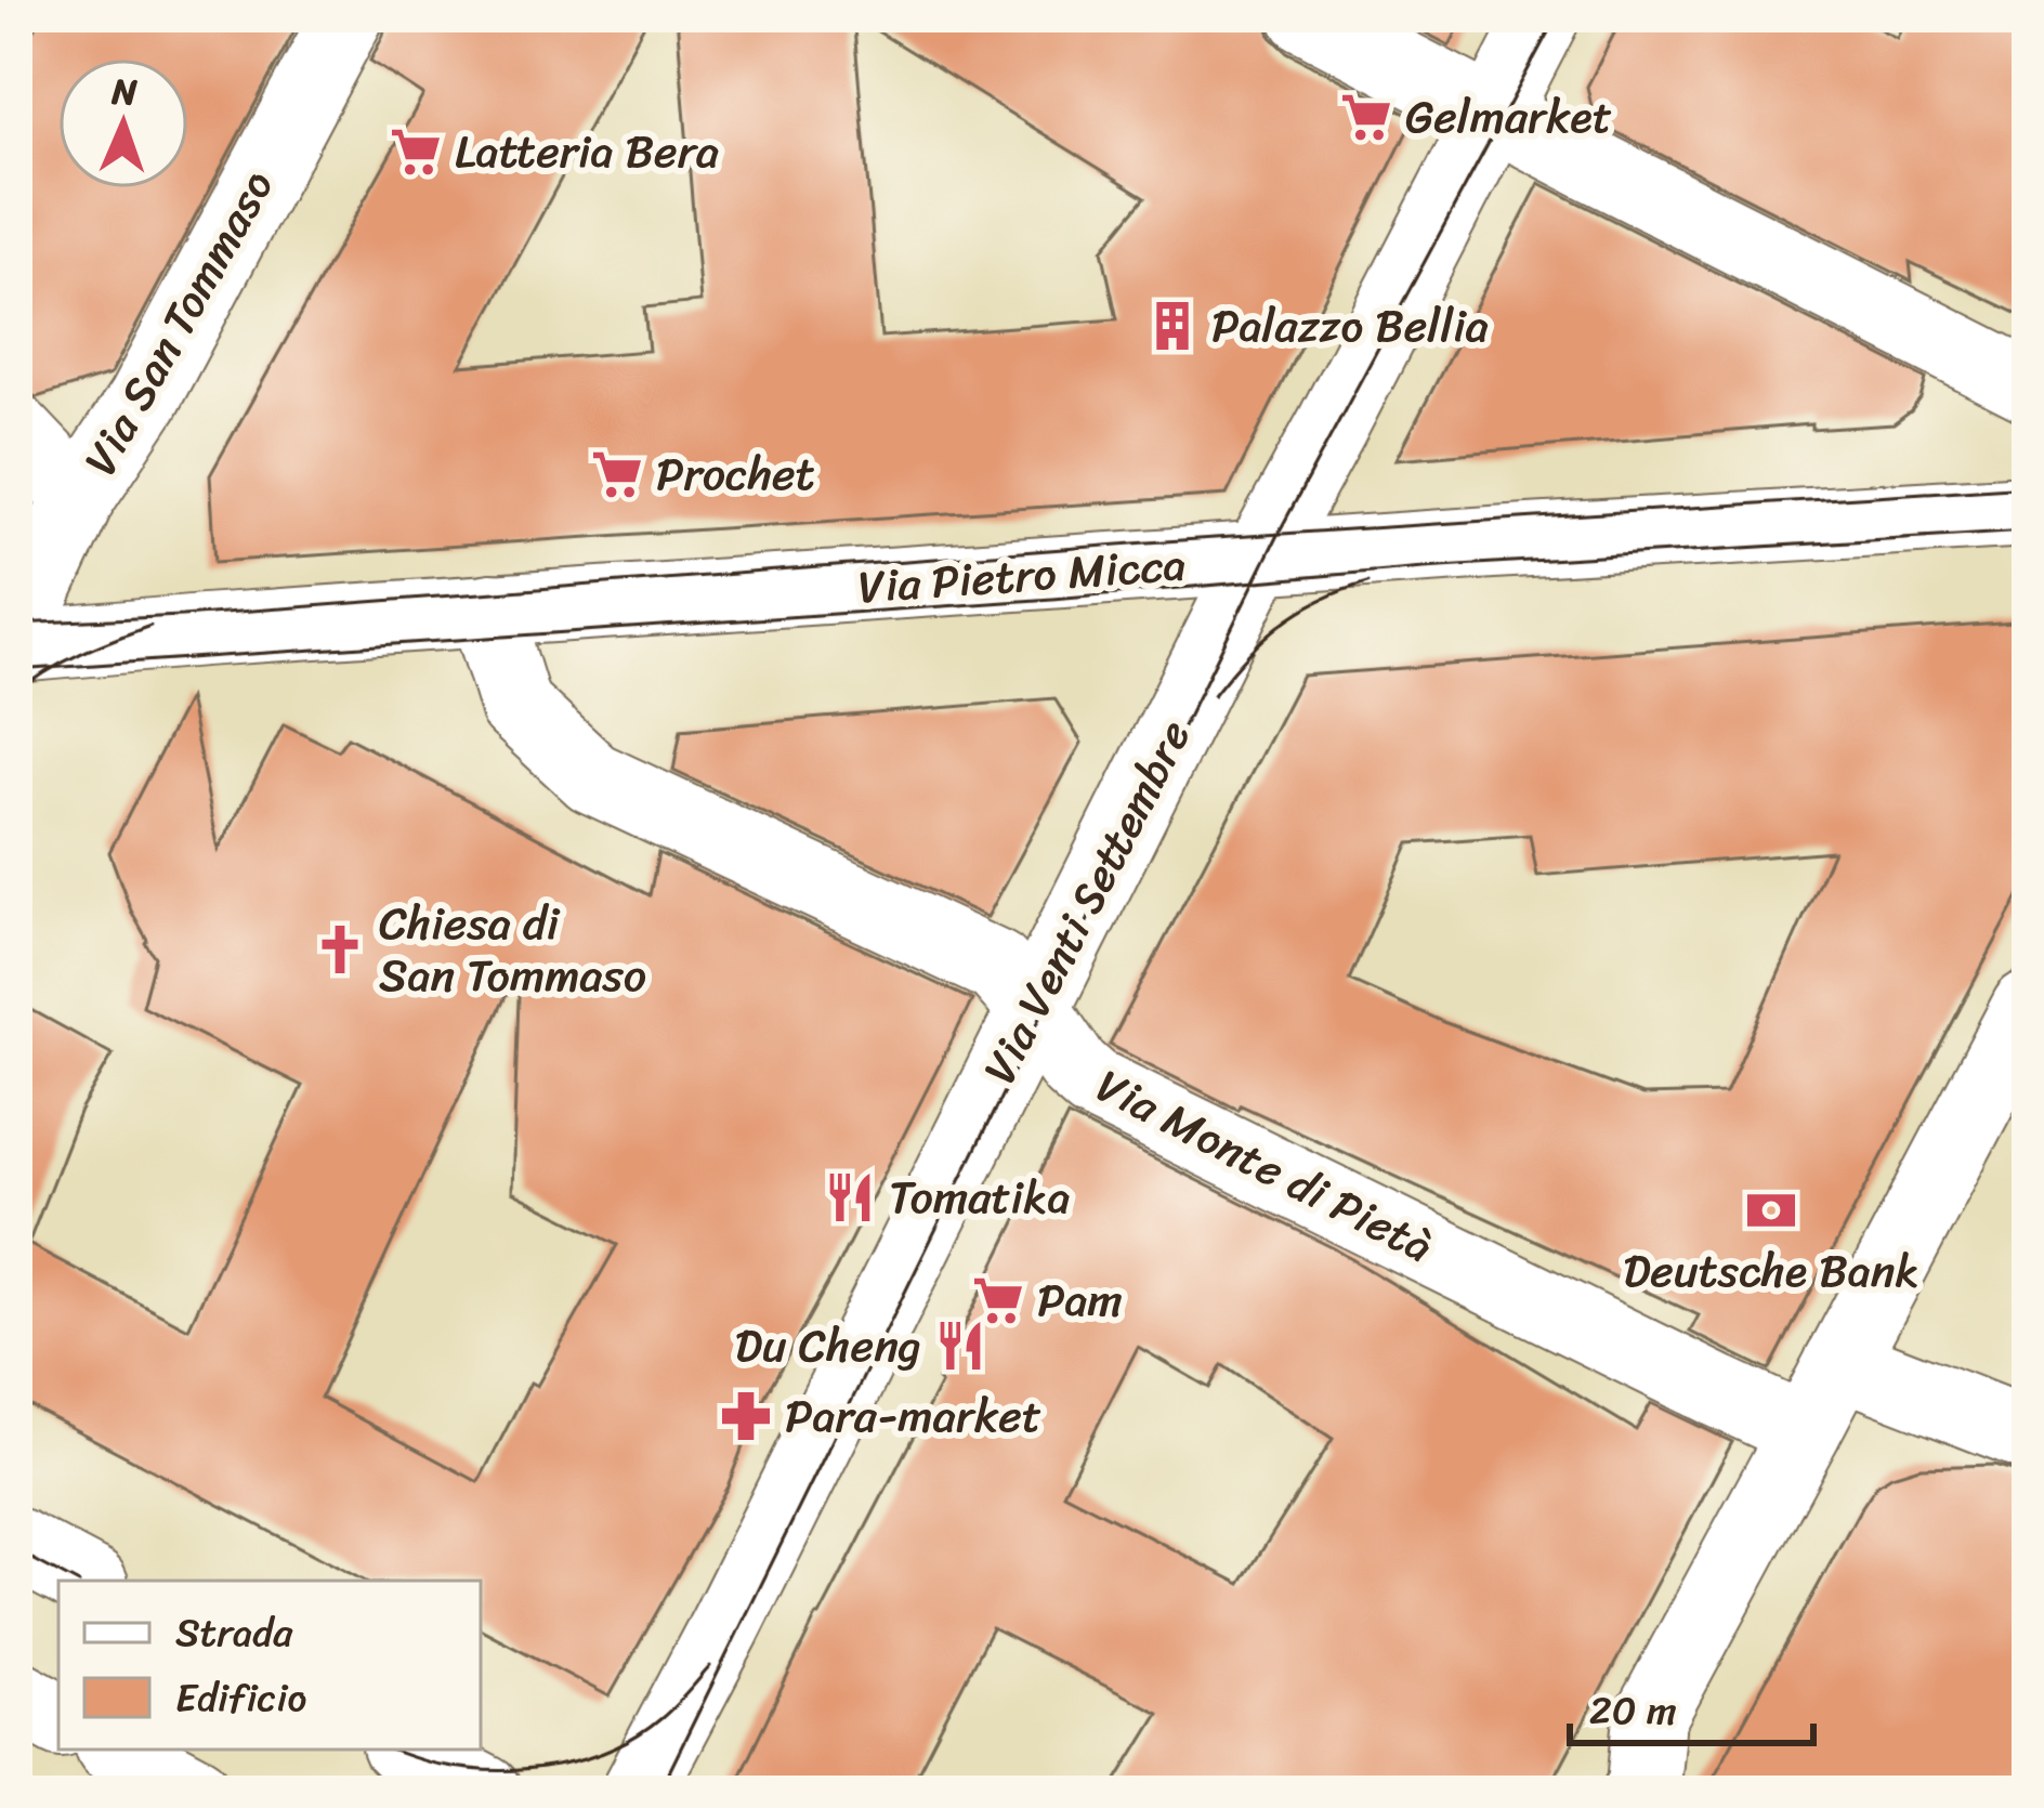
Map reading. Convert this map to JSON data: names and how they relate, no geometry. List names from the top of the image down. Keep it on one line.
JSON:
{"streets":{"street":["Via San Tommaso","Via Pietro Micca","Via Venti Settembre","Via Monte di Pietà"]},"crossings":[["Via Pietro Micca","Via Venti Settembre"],["Via Pietro Micca","Via Monte di Pietà"],["Via Venti Settembre","Via Monte di Pietà"]],"places":{"supermarket":["Gelmarket","Latteria Bera","Prochet","Pam"],"building":["Palazzo Bellia"],"church":["Chiesa di San Tommaso"],"restaurant":["Tomatika","Du Cheng"],"bank":["Deutsche Bank"],"pharmacy":["Para-market"]},"legend":["Strada","Edificio"],"scale_bar":"20 m","north":"top"}
